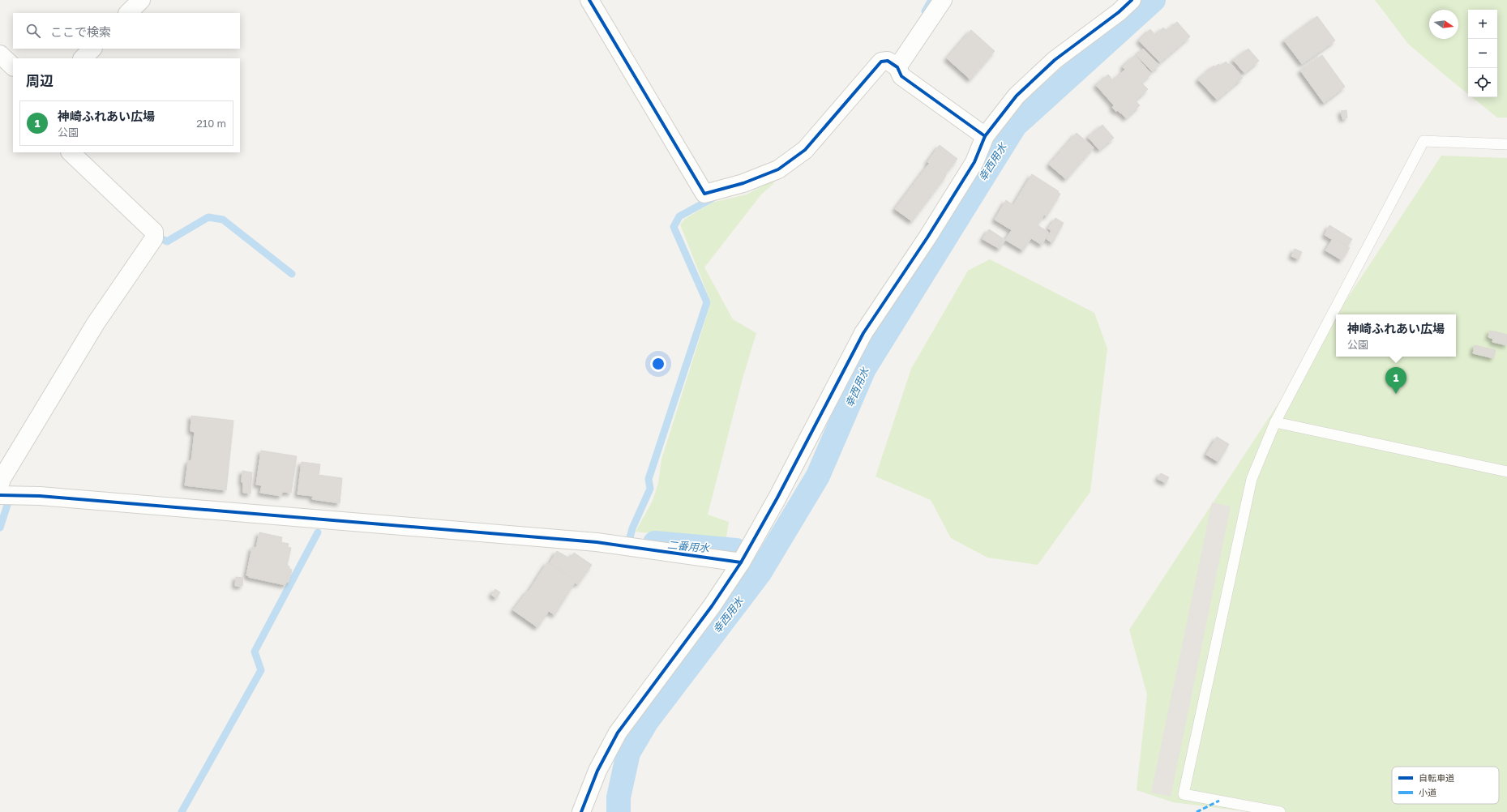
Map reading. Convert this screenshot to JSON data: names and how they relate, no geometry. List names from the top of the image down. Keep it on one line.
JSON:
{"water":["幸西用水","二番用水"],"legend":["自転車道","小道"],"north":"right","page":{"map_buttons":["+","−"],"search":"ここで検索","heading":"周辺","list":[{"mark":"1","name":"神崎ふれあい広場","note":"公園","value":"210 m"}],"popup":["神崎ふれあい広場","公園"],"pins":"1"}}
